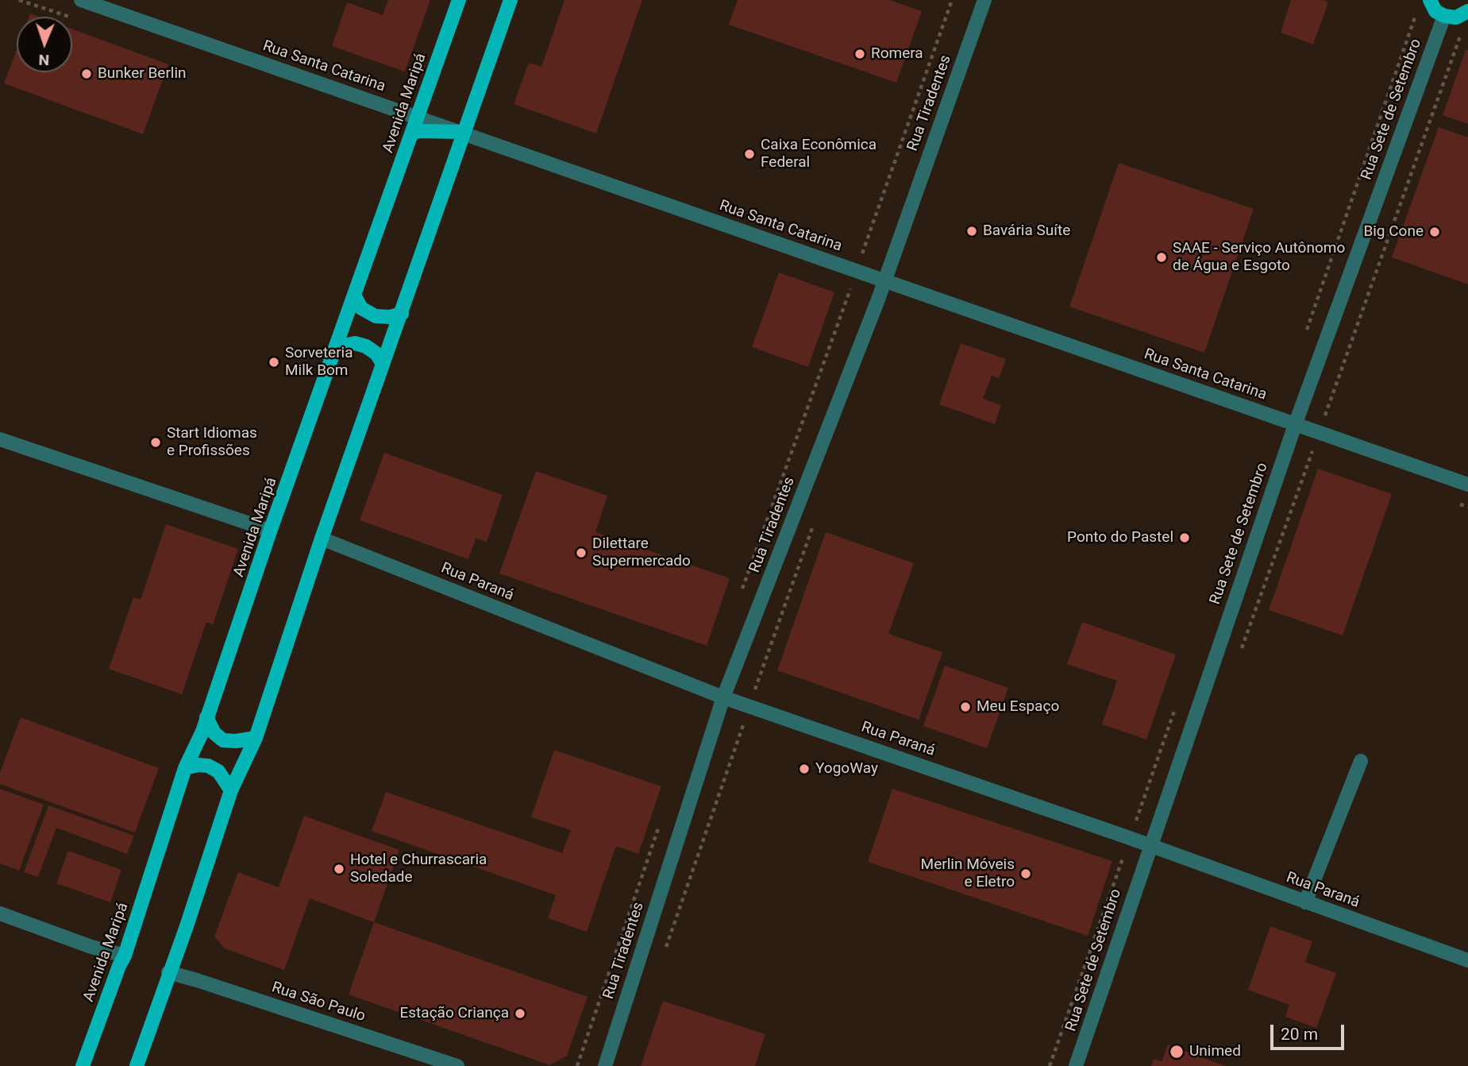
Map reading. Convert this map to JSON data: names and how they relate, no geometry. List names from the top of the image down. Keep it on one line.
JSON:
{"streets":{"main road":["Avenida Maripá"],"street":["Rua Santa Catarina","Rua Tiradentes","Rua Sete de Setembro","Rua Paraná","Rua São Paulo"]},"crossings":[["Rua Santa Catarina","Avenida Maripá"],["Rua Santa Catarina","Rua Tiradentes"],["Rua Santa Catarina","Rua Sete de Setembro"],["Rua Tiradentes","Rua Paraná"],["Rua Sete de Setembro","Rua Paraná"]],"places":["Romera","Bunker Berlin","Caixa Econômica Federal","Bavária Suíte","Big Cone","SAAE - Serviço Autônomo de Água e Esgoto","Sorveteria Milk Bom","Start Idiomas e Profissões","Ponto do Pastel","Dilettare Supermercado","Meu Espaço","YogoWay","Hotel e Churrascaria Soledade","Merlin Móveis e Eletro","Estação Criança","Unimed"],"scale_bar":"20 m","north":"bottom"}
